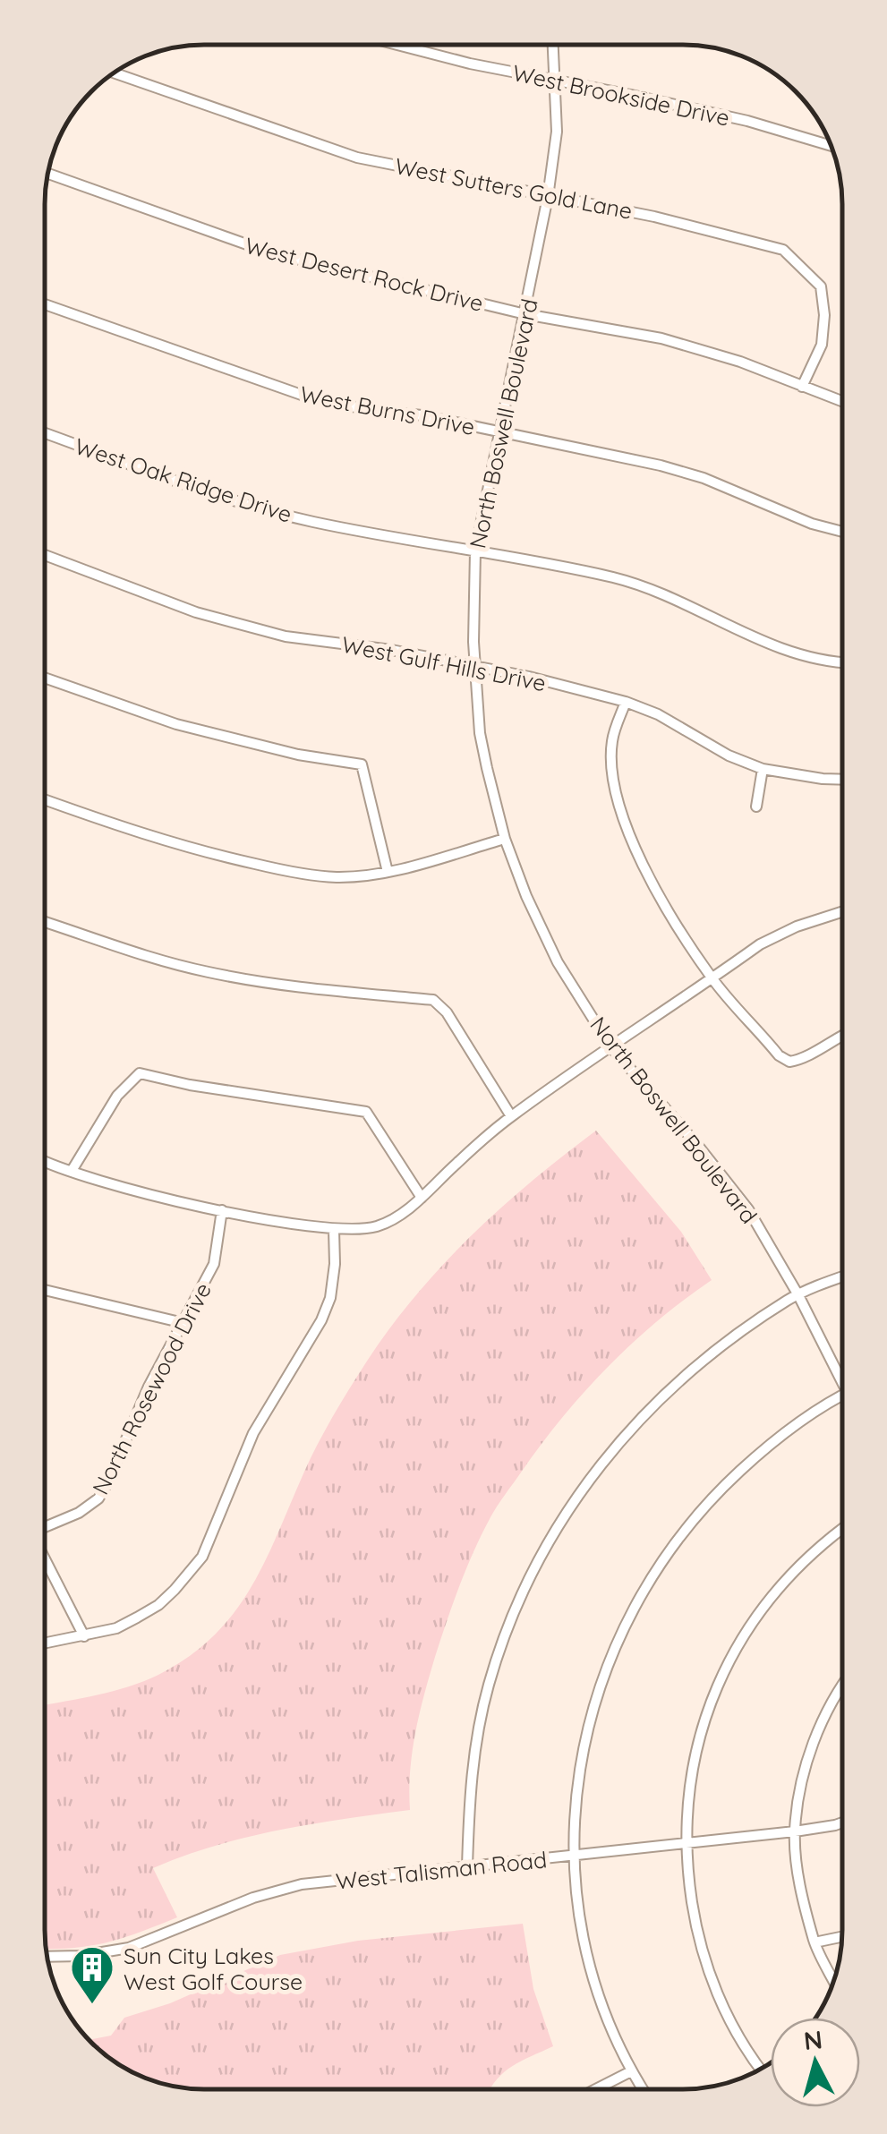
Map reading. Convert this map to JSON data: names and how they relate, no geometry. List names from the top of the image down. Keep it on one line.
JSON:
{"streets":{"street":["West Brookside Drive","West Sutters Gold Lane","West Desert Rock Drive","West Burns Drive","North Boswell Boulevard","West Oak Ridge Drive","West Gulf Hills Drive","North Rosewood Drive","West Talisman Road"]},"crossings":[["West Brookside Drive","North Boswell Boulevard"],["West Sutters Gold Lane","West Desert Rock Drive"],["West Sutters Gold Lane","North Boswell Boulevard"],["West Desert Rock Drive","North Boswell Boulevard"],["West Burns Drive","North Boswell Boulevard"],["North Boswell Boulevard","West Oak Ridge Drive"],["North Boswell Boulevard","West Gulf Hills Drive"]],"places":{"building":["Sun City Lakes West Golf Course"]},"north":"top"}
